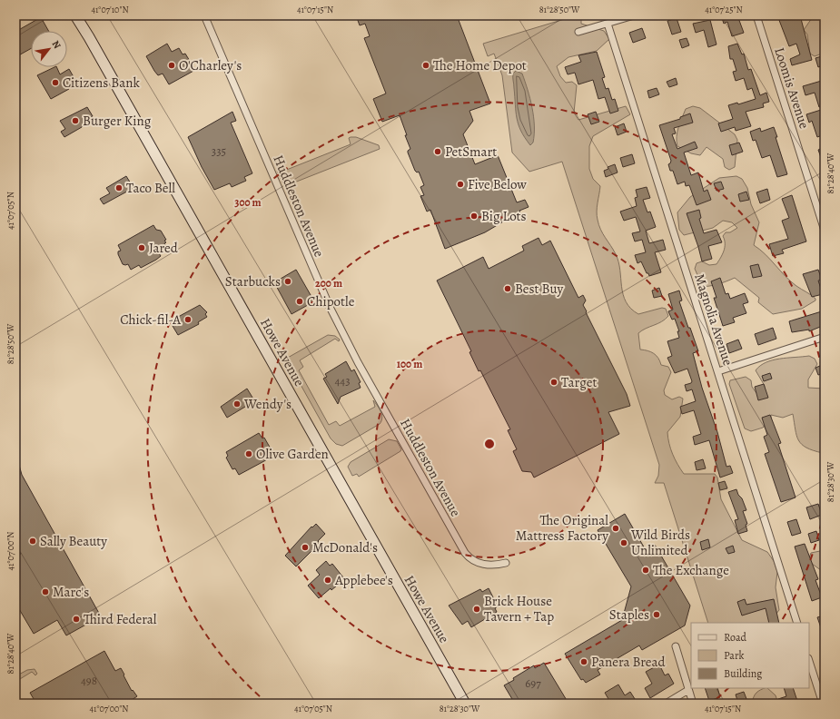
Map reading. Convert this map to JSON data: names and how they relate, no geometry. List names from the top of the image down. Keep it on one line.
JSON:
{"streets":{"street":["Loomis Avenue","Huddleston Avenue","Magnolia Avenue","Howe Avenue"]},"places":["O'Charley's","The Home Depot","Citizens Bank","Burger King","PetSmart","Five Below","Taco Bell","Big Lots","Jared","Starbucks","Best Buy","Chipotle","Chick-fil-A","Target","Wendy's","Olive Garden","The Original Mattress Factory","Sally Beauty","Wild Birds Unlimited","McDonald's","The Exchange","Applebee's","Marc's","Brick House Tavern + Tap","Staples","Third Federal","Panera Bread"],"house_numbers":["335","443","498","697"],"legend":["Road","Park","Building"],"north":"top right","coordinates":["41°07'10\"N","41°07'15\"N","81°28'50\"W","41°07'25\"N","81°28'40\"W","41°07'05\"N","81°28'30\"W","41°07'00\"N"],"rings":["300 m","200 m","100 m"]}
